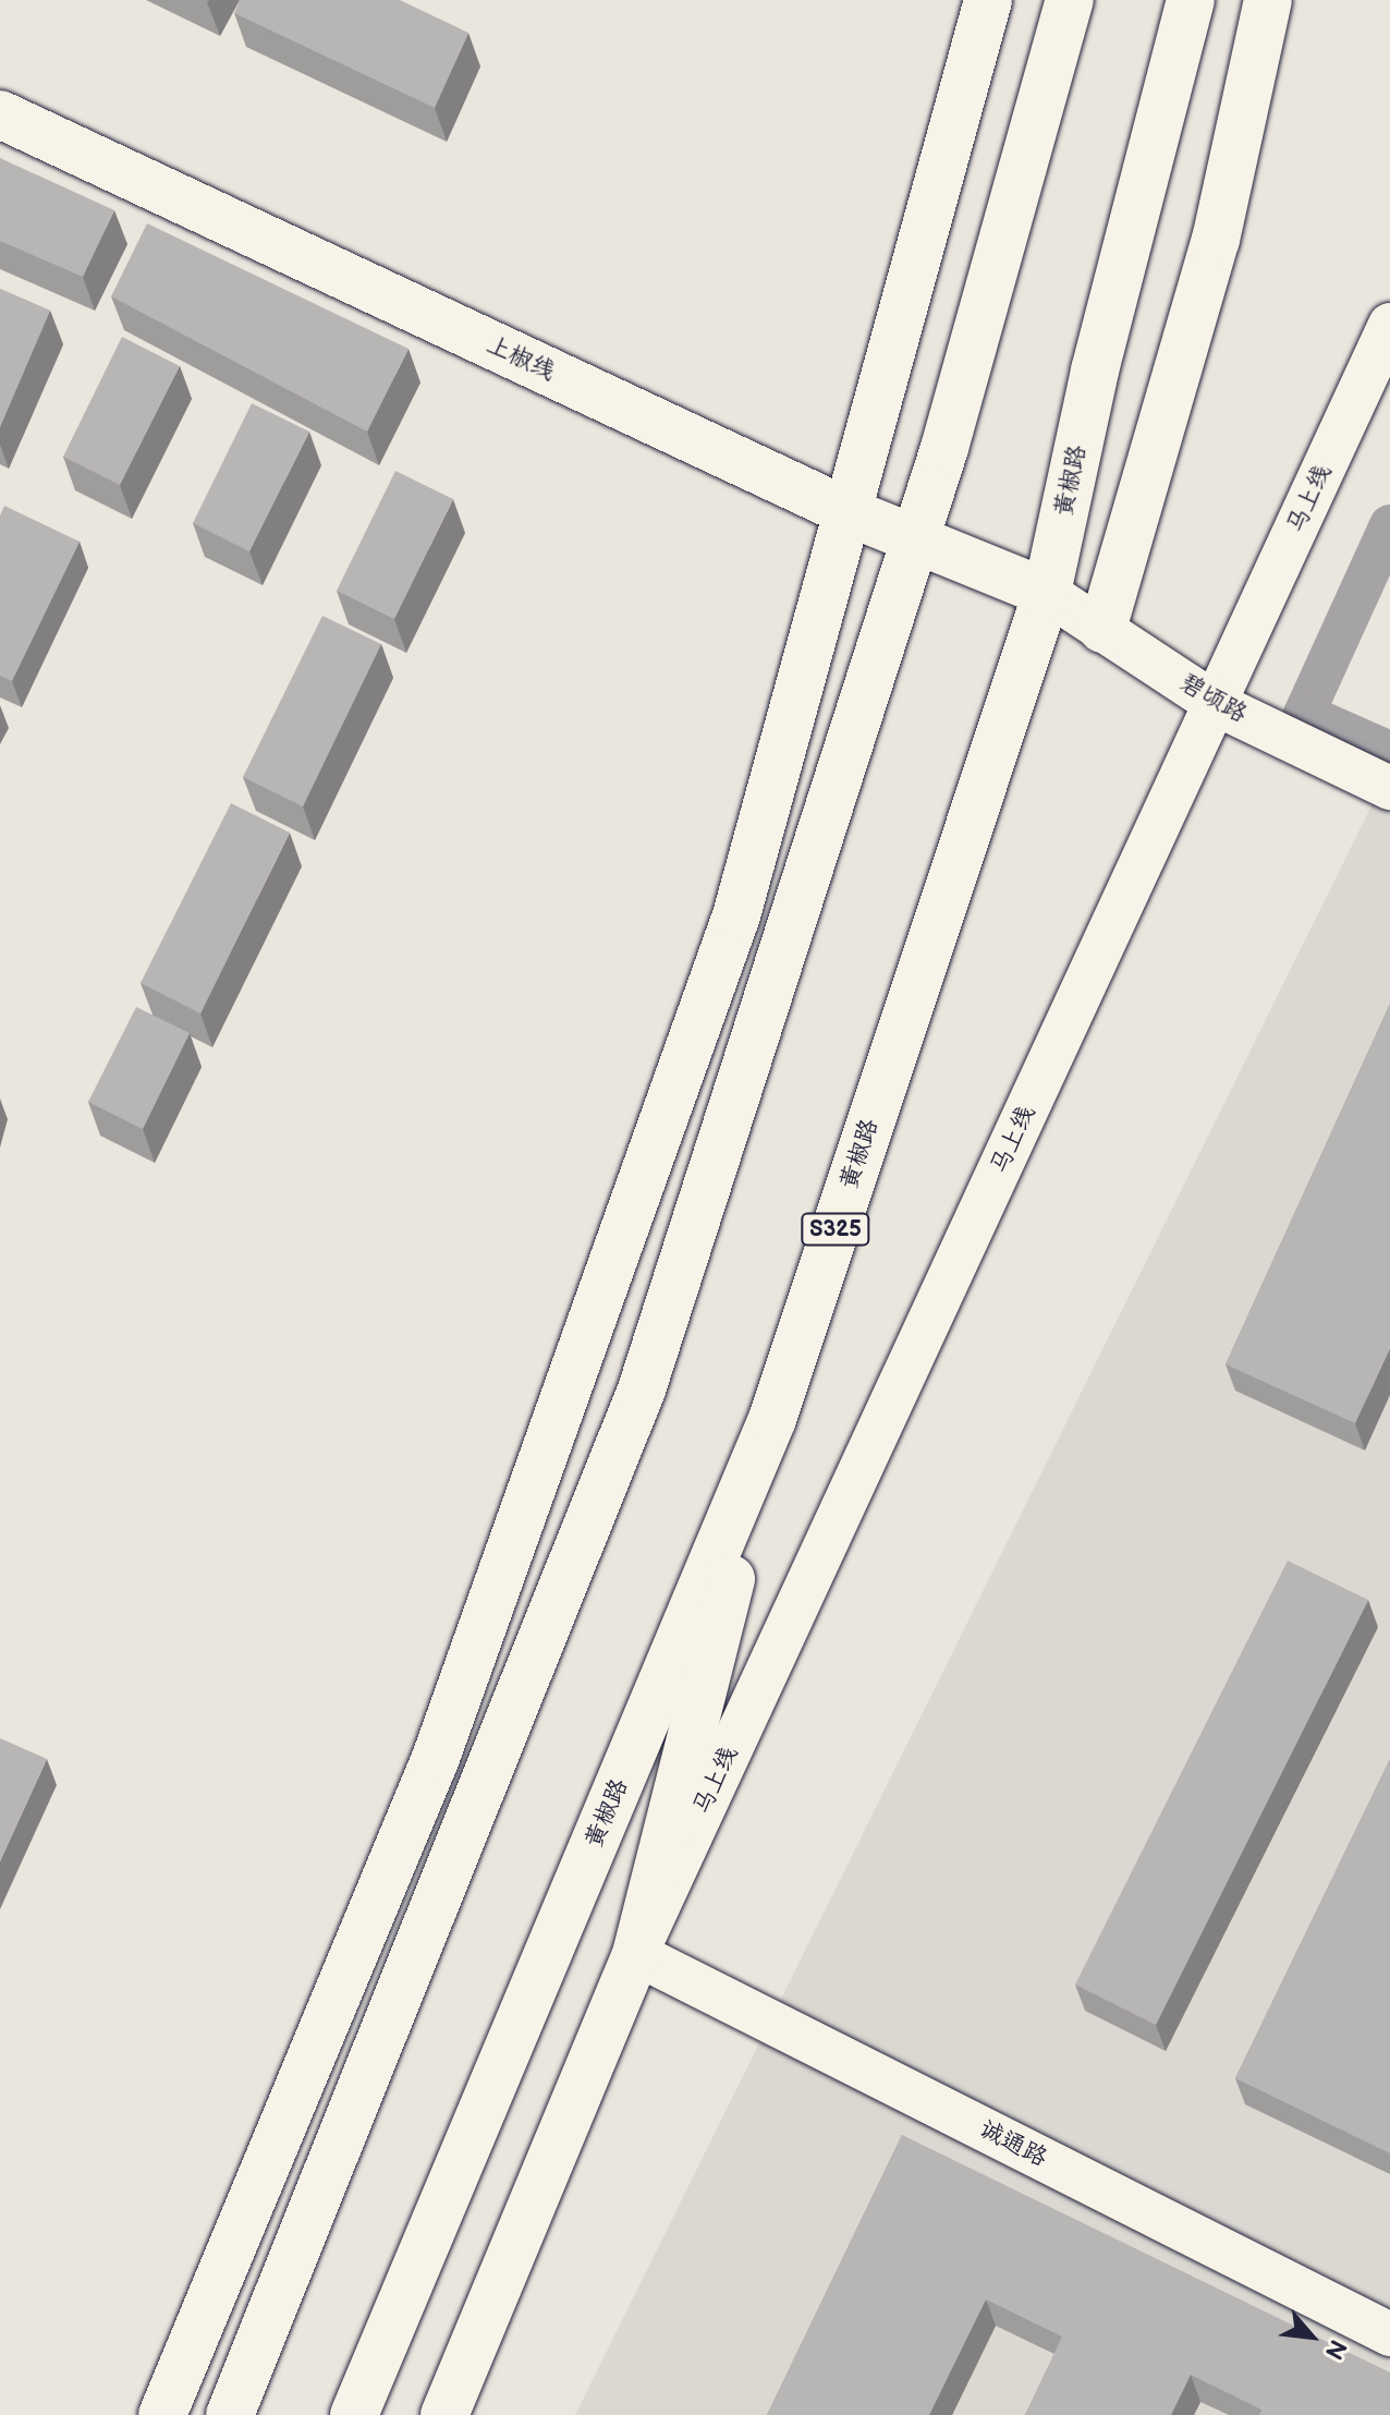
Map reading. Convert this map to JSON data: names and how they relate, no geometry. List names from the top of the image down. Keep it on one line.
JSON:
{"streets":{"main road":["上椒线","黄椒路","S325"],"street":["马上线","碧顷路","诚通路"]},"crossings":[["上椒线","黄椒路"],["上椒线","碧顷路"],["黄椒路","碧顷路"],["马上线","碧顷路"],["马上线","诚通路"]],"north":"bottom right"}
